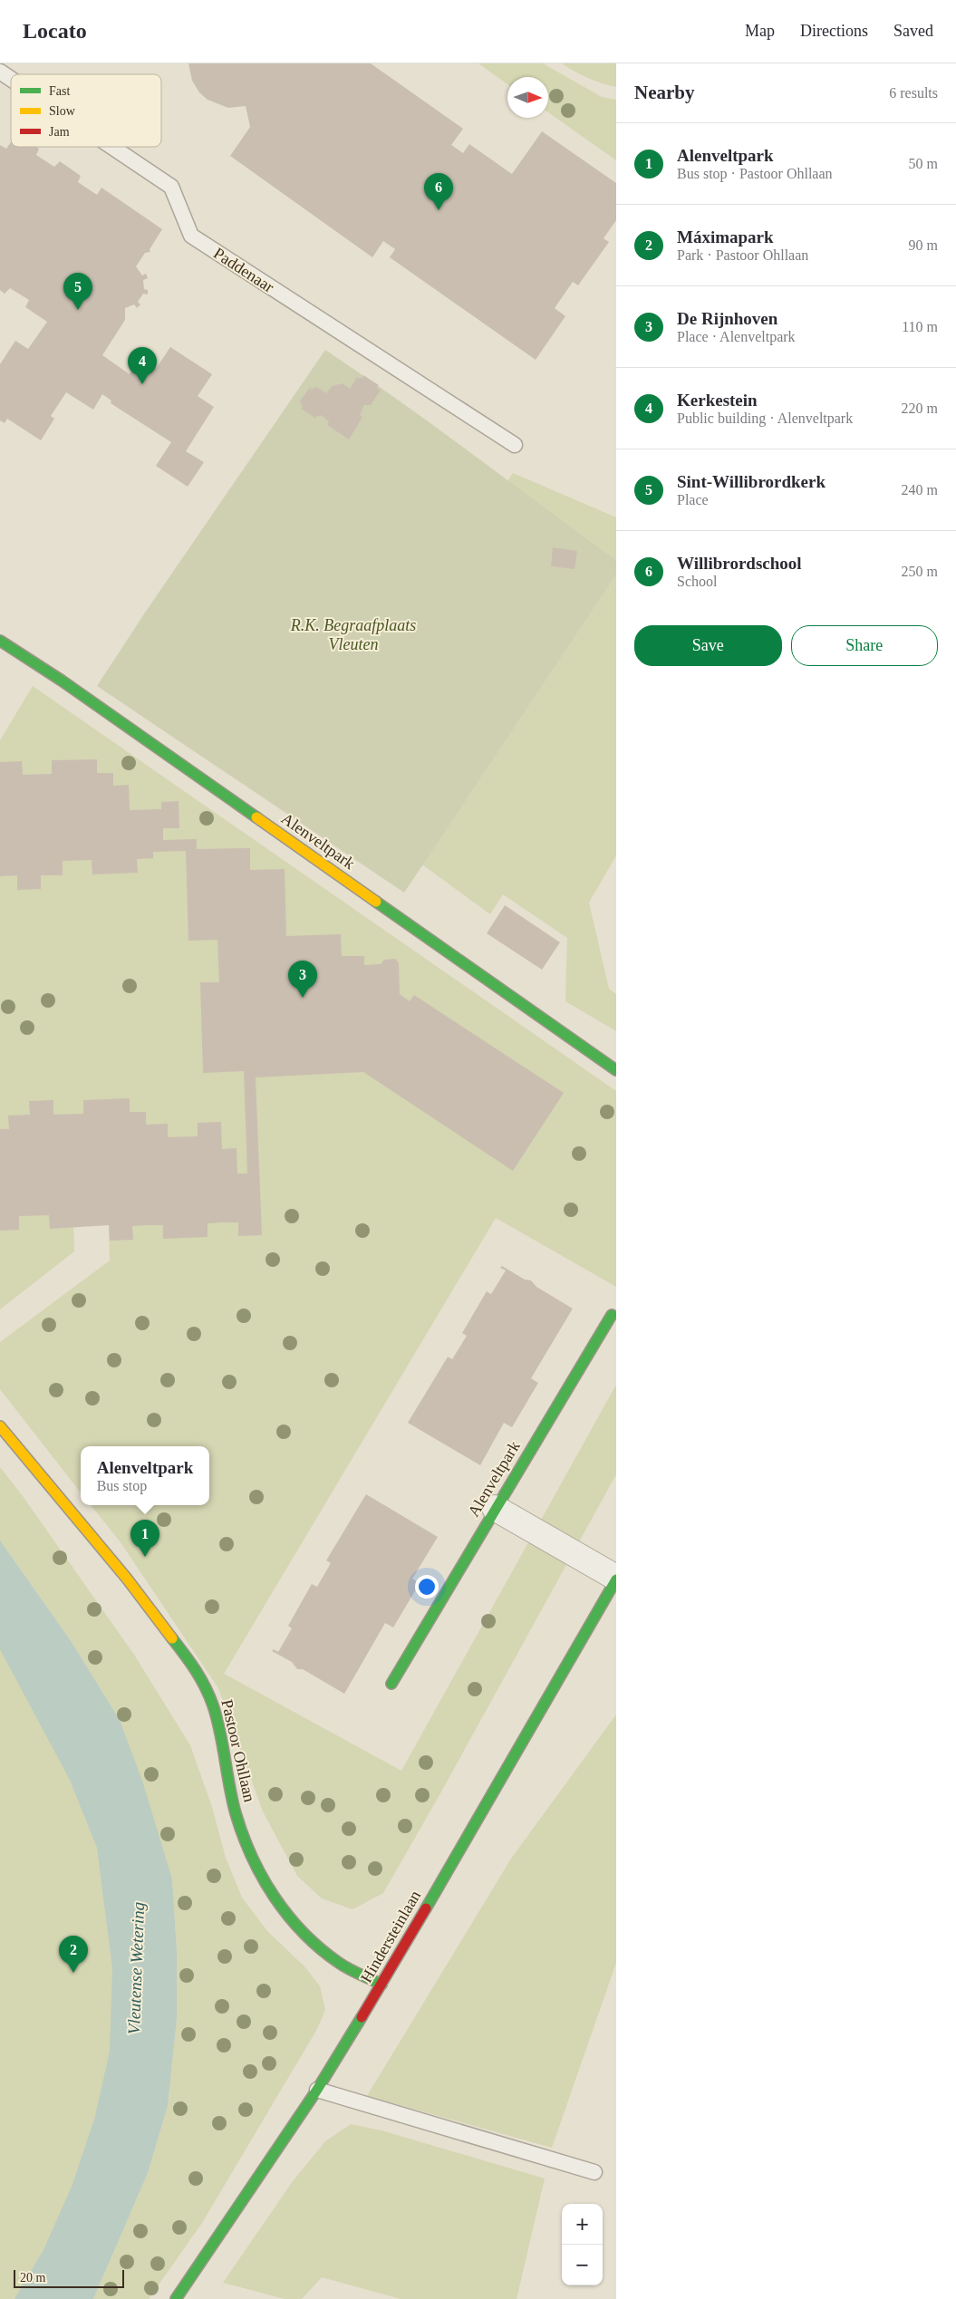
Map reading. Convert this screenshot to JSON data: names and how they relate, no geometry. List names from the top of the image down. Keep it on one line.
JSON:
{"streets":{"street":["Alenveltpark","Pastoor Ohllaan","Hindersteinlaan"],"lane":["Paddenaar"]},"crossings":[["Pastoor Ohllaan","Hindersteinlaan"]],"water":["Vleutense Wetering"],"parks":["R.K. Begraafplaats Vleuten"],"legend":["Fast","Slow","Jam"],"scale_bar":"20 m","north":"right","page":{"header":"Locato","nav":["Map","Directions","Saved"],"heading":["Nearby","6 results"],"list":[{"mark":"1","name":"Alenveltpark","note":"Bus stop · Pastoor Ohllaan","value":"50 m"},{"mark":"2","name":"Máximapark","note":"Park · Pastoor Ohllaan","value":"90 m"},{"mark":"3","name":"De Rijnhoven","note":"Place · Alenveltpark","value":"110 m"},{"mark":"4","name":"Kerkestein","note":"Public building · Alenveltpark","value":"220 m"},{"mark":"5","name":"Sint-Willibrordkerk","note":"Place","value":"240 m"},{"mark":"6","name":"Willibrordschool","note":"School","value":"250 m"}],"pins":["6","5","4","3","1","2"],"buttons":["Save","Share"],"popup":["Alenveltpark","Bus stop"],"map_buttons":["+","−"],"scale":"20 m"}}
